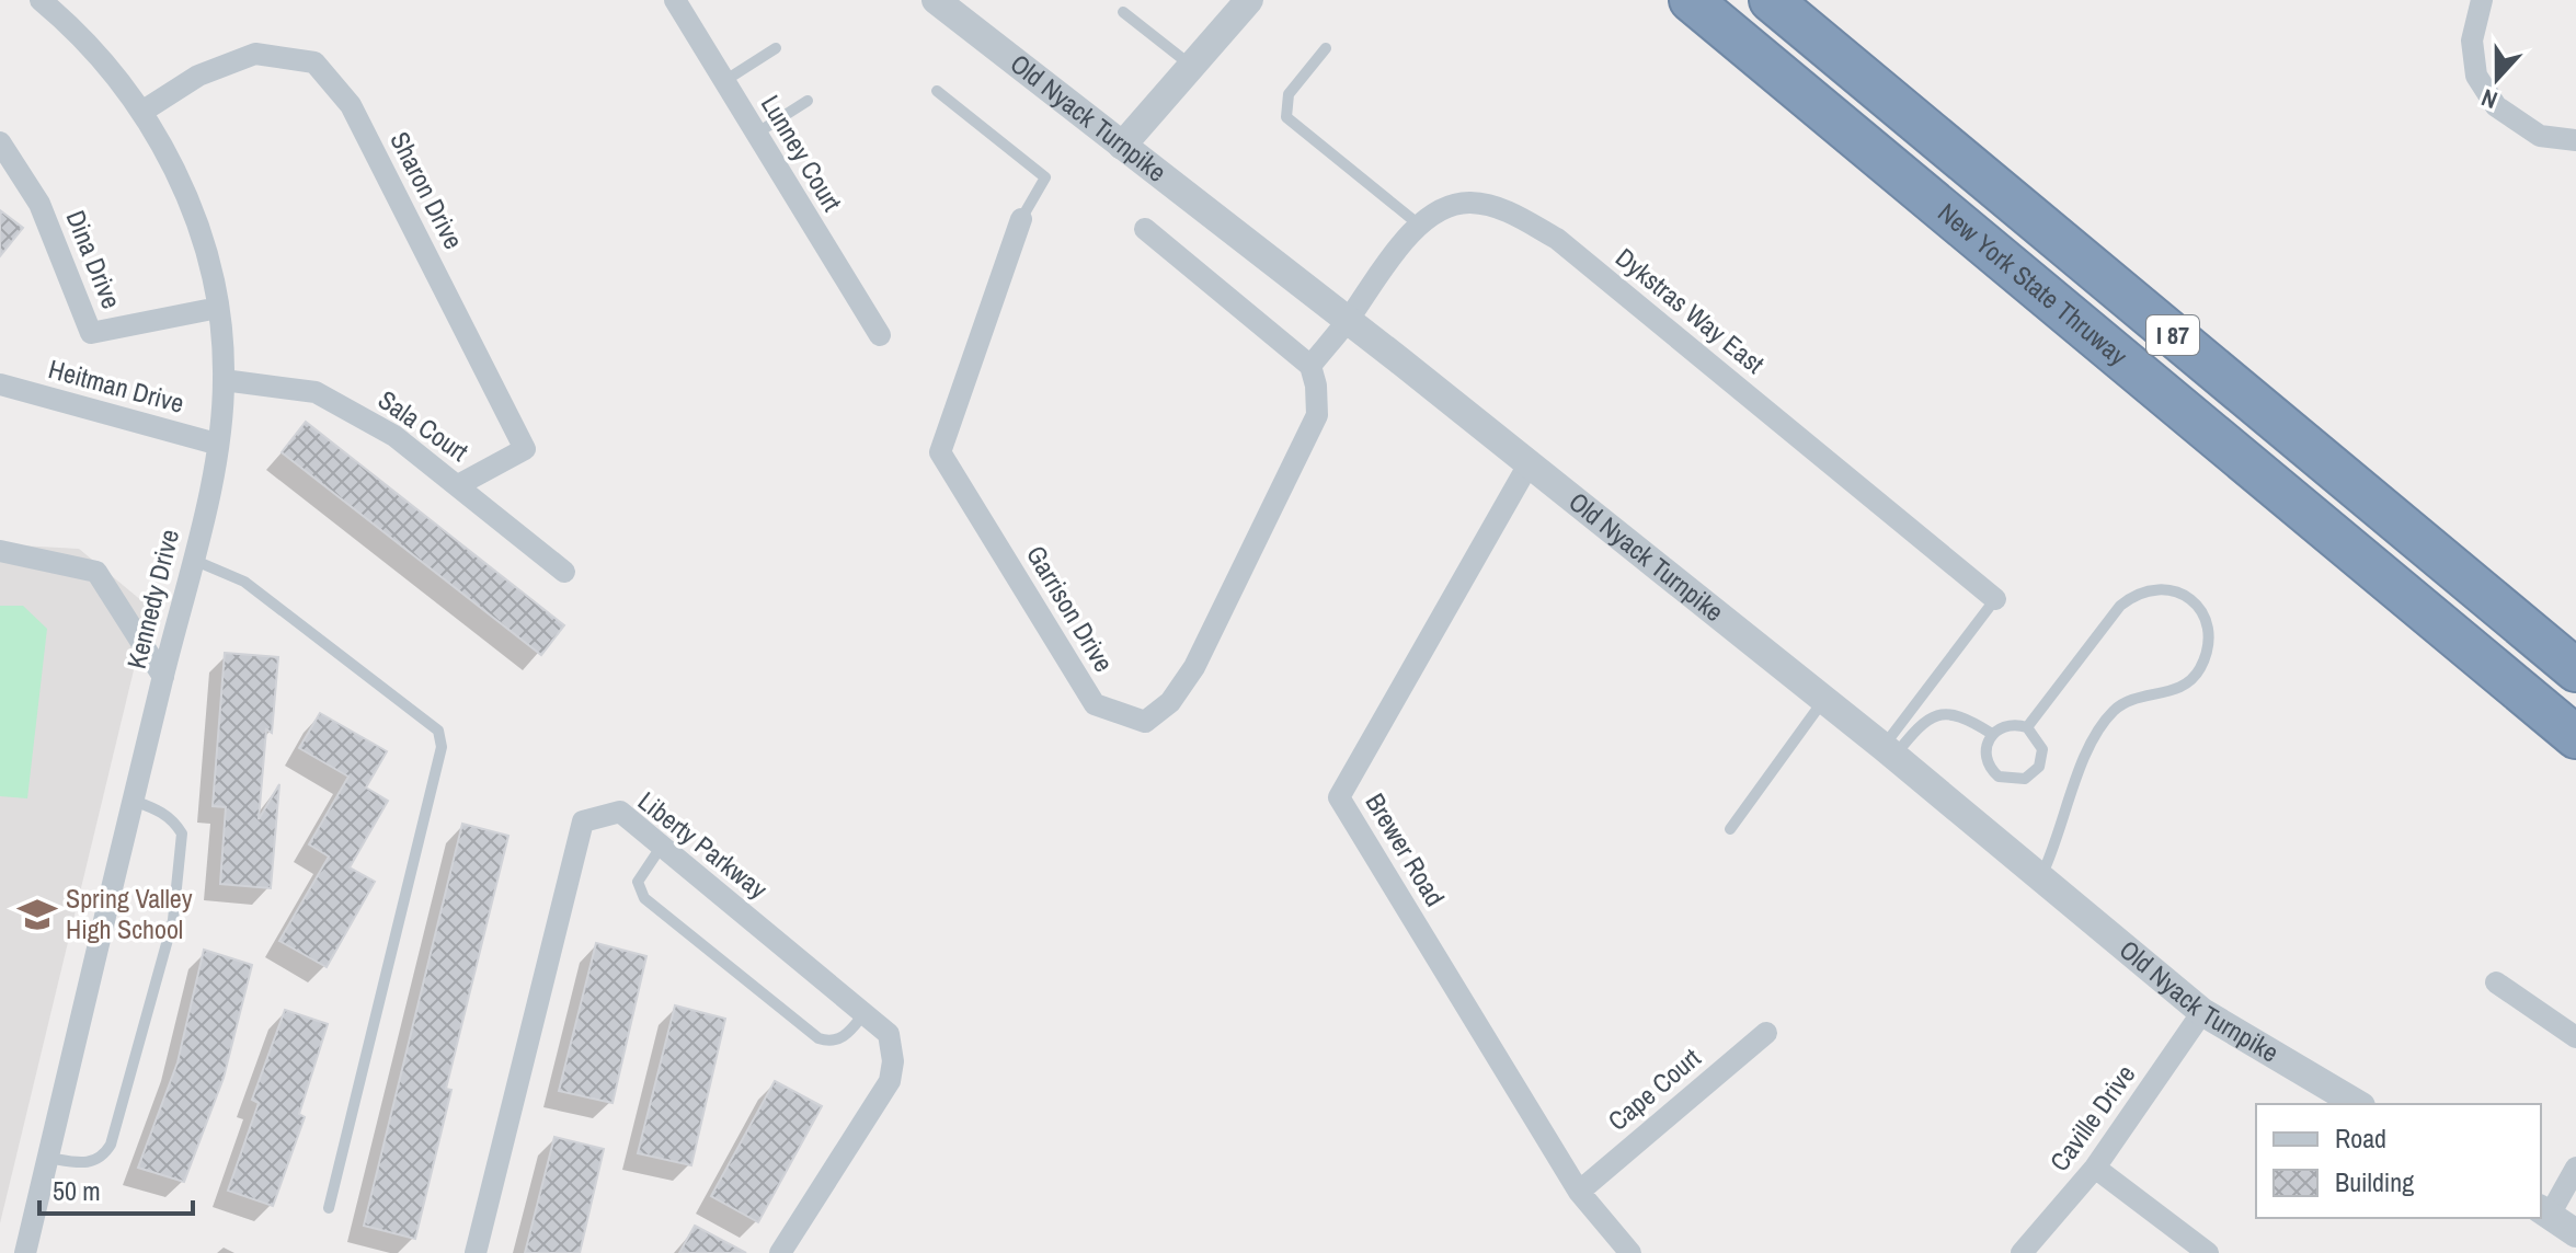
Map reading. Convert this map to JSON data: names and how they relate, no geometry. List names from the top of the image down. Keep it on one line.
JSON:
{"streets":{"highway":["New York State Thruway","I 87"],"street":["Old Nyack Turnpike","Lunney Court","Sharon Drive","Dina Drive","Dykstras Way East","Heitman Drive","Sala Court","Kennedy Drive","Garrison Drive","Liberty Parkway","Brewer Road","Cape Court","Caville Drive"]},"crossings":[["Old Nyack Turnpike","Dykstras Way East"],["Old Nyack Turnpike","Brewer Road"],["Old Nyack Turnpike","Caville Drive"],["Sharon Drive","Sala Court"],["Sharon Drive","Kennedy Drive"],["Dina Drive","Kennedy Drive"],["Heitman Drive","Kennedy Drive"],["Sala Court","Kennedy Drive"],["Brewer Road","Cape Court"]],"places":{"school or university":["Spring Valley High School"]},"legend":["Road","Building"],"scale_bar":"50 m","north":"bottom"}
